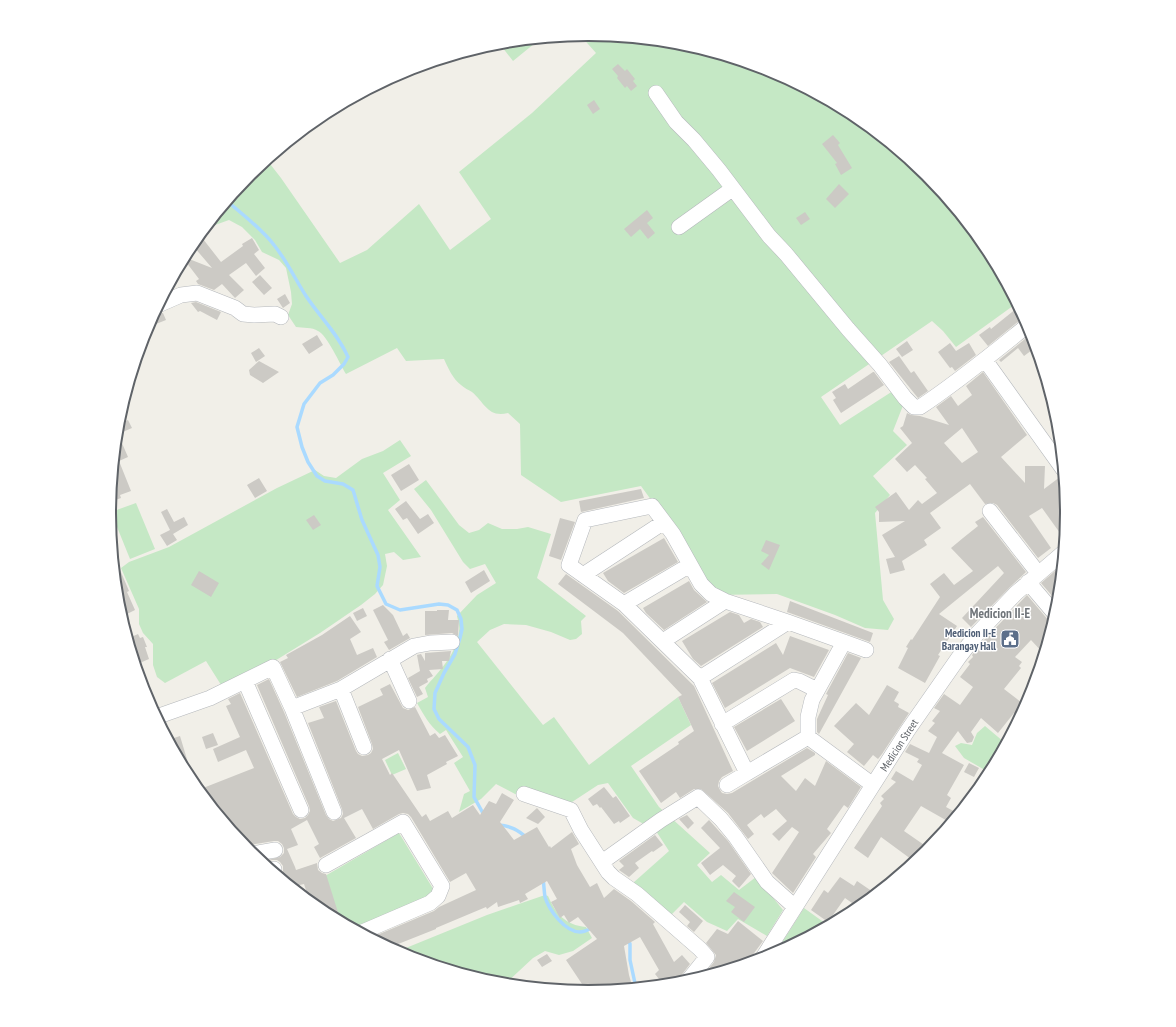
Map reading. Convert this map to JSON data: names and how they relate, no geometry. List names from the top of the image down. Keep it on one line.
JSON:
{"streets":{"street":["Medicion Street"]},"districts":["Medicion II-E"],"places":{"public building":["Medicion II-E Barangay Hall"]}}
